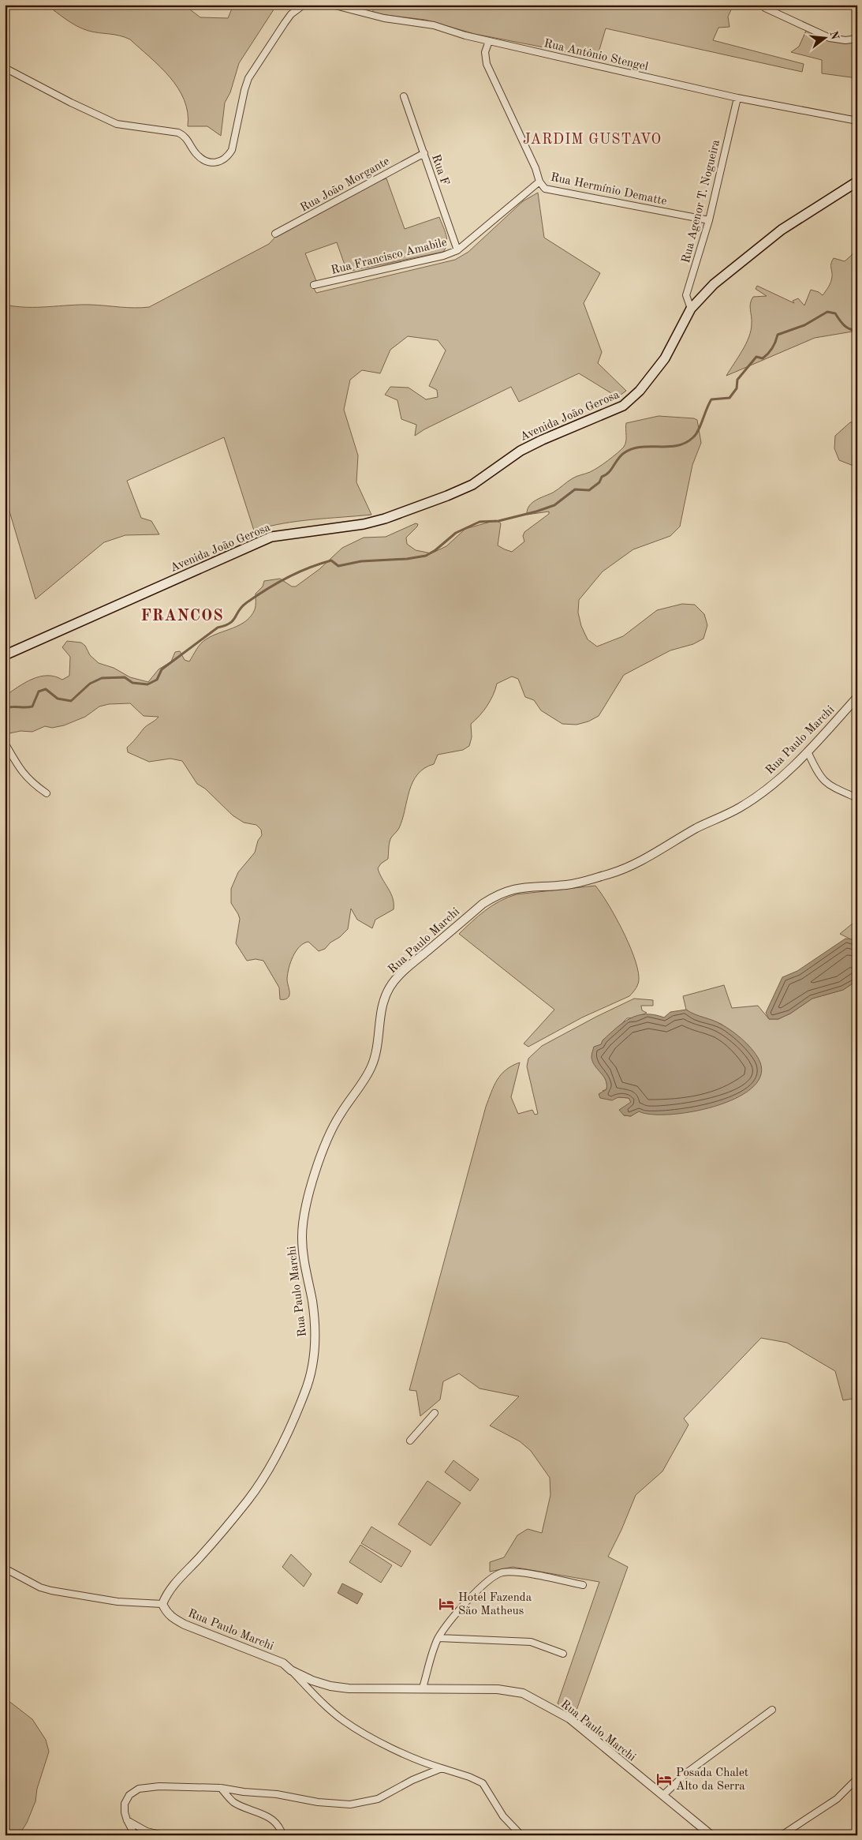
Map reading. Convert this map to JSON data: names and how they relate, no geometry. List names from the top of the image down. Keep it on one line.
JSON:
{"streets":{"main road":["Avenida João Gerosa"],"street":["Rua Antônio Stengel","Rua F","Rua João Morgante","Rua Hermínio Dematte","Rua Agenor T. Nogueira","Rua Francisco Amabile","Rua Paulo Marchi"]},"crossings":[["Rua Antônio Stengel","Rua Hermínio Dematte"],["Rua Antônio Stengel","Rua Agenor T. Nogueira"],["Rua F","Rua João Morgante"],["Rua F","Rua Francisco Amabile"],["Rua Hermínio Dematte","Rua Agenor T. Nogueira"],["Rua Hermínio Dematte","Rua Francisco Amabile"],["Rua Agenor T. Nogueira","Avenida João Gerosa"]],"districts":["JARDIM GUSTAVO","FRANCOS"],"places":{"hotel":["Hotel Fazenda São Matheus","Posada Chalet Alto da Serra"]},"north":"right"}
